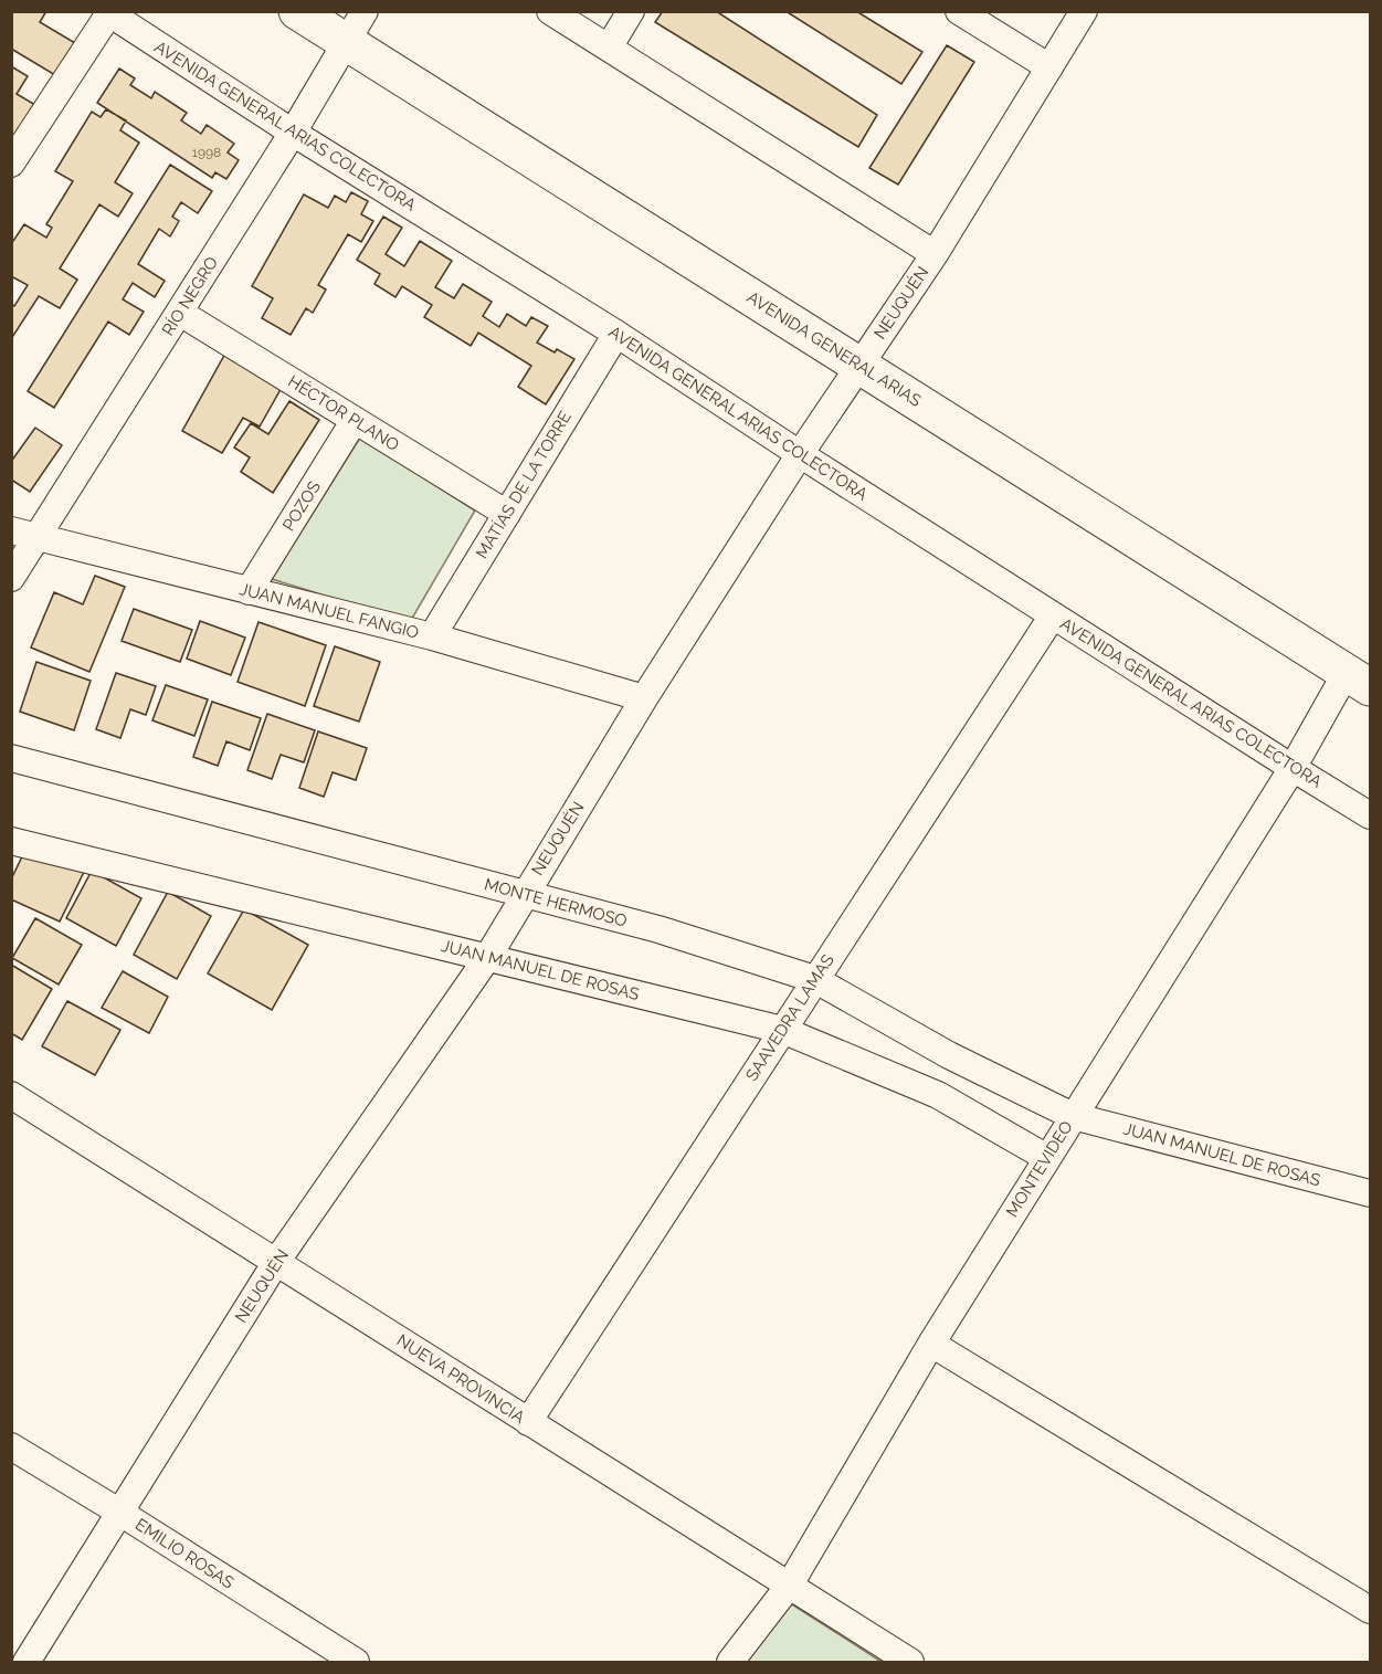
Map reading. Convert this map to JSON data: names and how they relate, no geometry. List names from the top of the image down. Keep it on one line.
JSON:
{"streets":{"main road":["AVENIDA GENERAL ARIAS"],"street":["AVENIDA GENERAL ARIAS COLECTORA","RÍO NEGRO","NEUQUÉN","HÉCTOR PLANO","MATÍAS DE LA TORRE","POZOS","JUAN MANUEL FANGIO","MONTE HERMOSO","JUAN MANUEL DE ROSAS","SAAVEDRA LAMAS","MONTEVIDEO","NUEVA PROVINCIA","EMILIO ROSAS"]},"crossings":[["AVENIDA GENERAL ARIAS COLECTORA","RÍO NEGRO"],["AVENIDA GENERAL ARIAS COLECTORA","NEUQUÉN"],["AVENIDA GENERAL ARIAS COLECTORA","MATÍAS DE LA TORRE"],["AVENIDA GENERAL ARIAS COLECTORA","SAAVEDRA LAMAS"],["AVENIDA GENERAL ARIAS COLECTORA","MONTEVIDEO"],["RÍO NEGRO","AVENIDA GENERAL ARIAS"],["RÍO NEGRO","HÉCTOR PLANO"],["RÍO NEGRO","JUAN MANUEL FANGIO"],["NEUQUÉN","AVENIDA GENERAL ARIAS"],["NEUQUÉN","JUAN MANUEL FANGIO"],["NEUQUÉN","MONTE HERMOSO"],["NEUQUÉN","JUAN MANUEL DE ROSAS"],["NEUQUÉN","NUEVA PROVINCIA"],["NEUQUÉN","EMILIO ROSAS"],["AVENIDA GENERAL ARIAS","MONTEVIDEO"],["HÉCTOR PLANO","MATÍAS DE LA TORRE"],["HÉCTOR PLANO","POZOS"],["MATÍAS DE LA TORRE","JUAN MANUEL FANGIO"],["POZOS","JUAN MANUEL FANGIO"],["MONTE HERMOSO","JUAN MANUEL DE ROSAS"],["MONTE HERMOSO","SAAVEDRA LAMAS"],["MONTE HERMOSO","MONTEVIDEO"],["JUAN MANUEL DE ROSAS","SAAVEDRA LAMAS"],["JUAN MANUEL DE ROSAS","MONTEVIDEO"],["SAAVEDRA LAMAS","NUEVA PROVINCIA"],["MONTEVIDEO","NUEVA PROVINCIA"]],"house_numbers":["1998"]}
